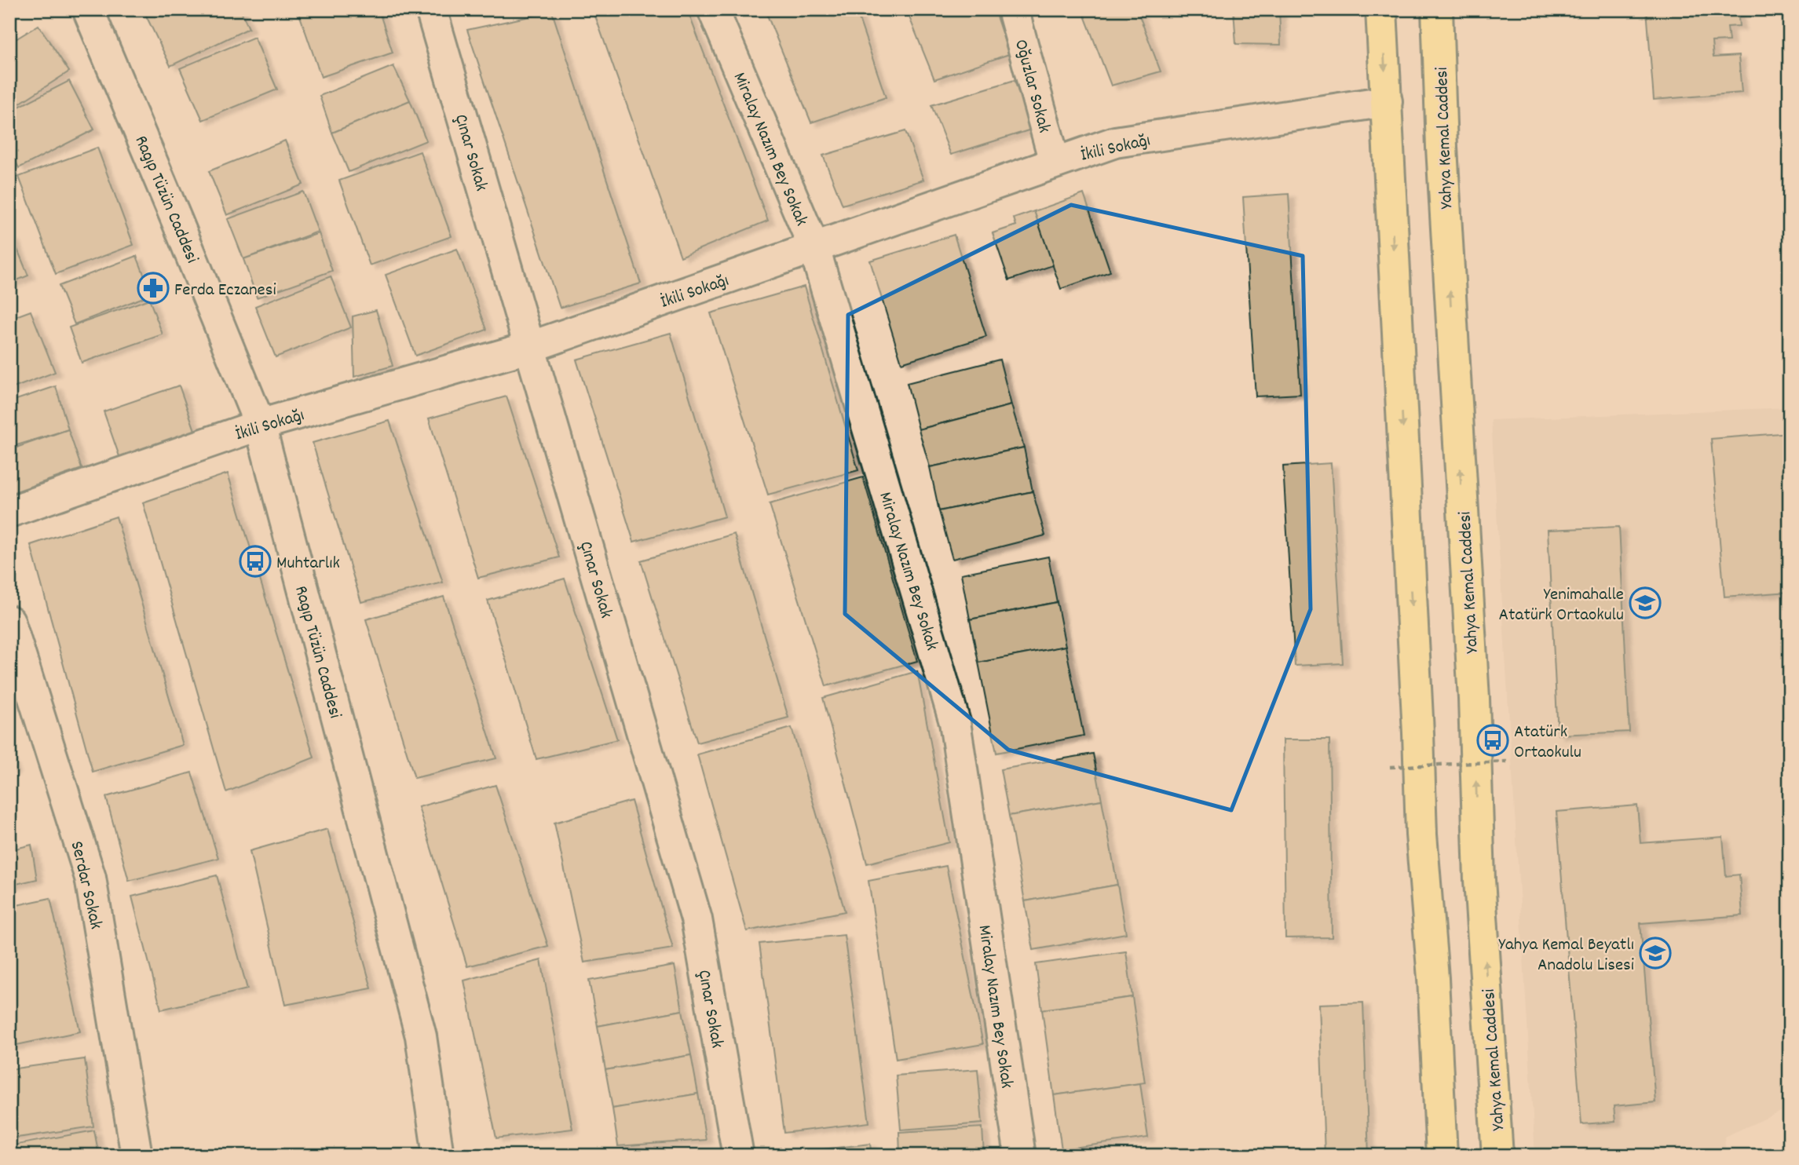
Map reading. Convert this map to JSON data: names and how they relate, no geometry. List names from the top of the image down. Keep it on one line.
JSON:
{"streets":{"main road":["Yahya Kemal Caddesi"],"street":["Oğuzlar Sokak","İkili Sokağı","Miralay Nazım Bey Sokak","Çınar Sokak","Ragıp Tüzün Caddesi","Serdar Sokak"]},"crossings":[["Oğuzlar Sokak","İkili Sokağı"],["İkili Sokağı","Miralay Nazım Bey Sokak"],["İkili Sokağı","Çınar Sokak"],["İkili Sokağı","Ragıp Tüzün Caddesi"]],"places":{"pharmacy":["Ferda Eczanesi"],"bus stop":["Muhtarlık","Atatürk Ortaokulu"],"school or university":["Yenimahalle Atatürk Ortaokulu","Yahya Kemal Beyatlı Anadolu Lisesi"]}}
